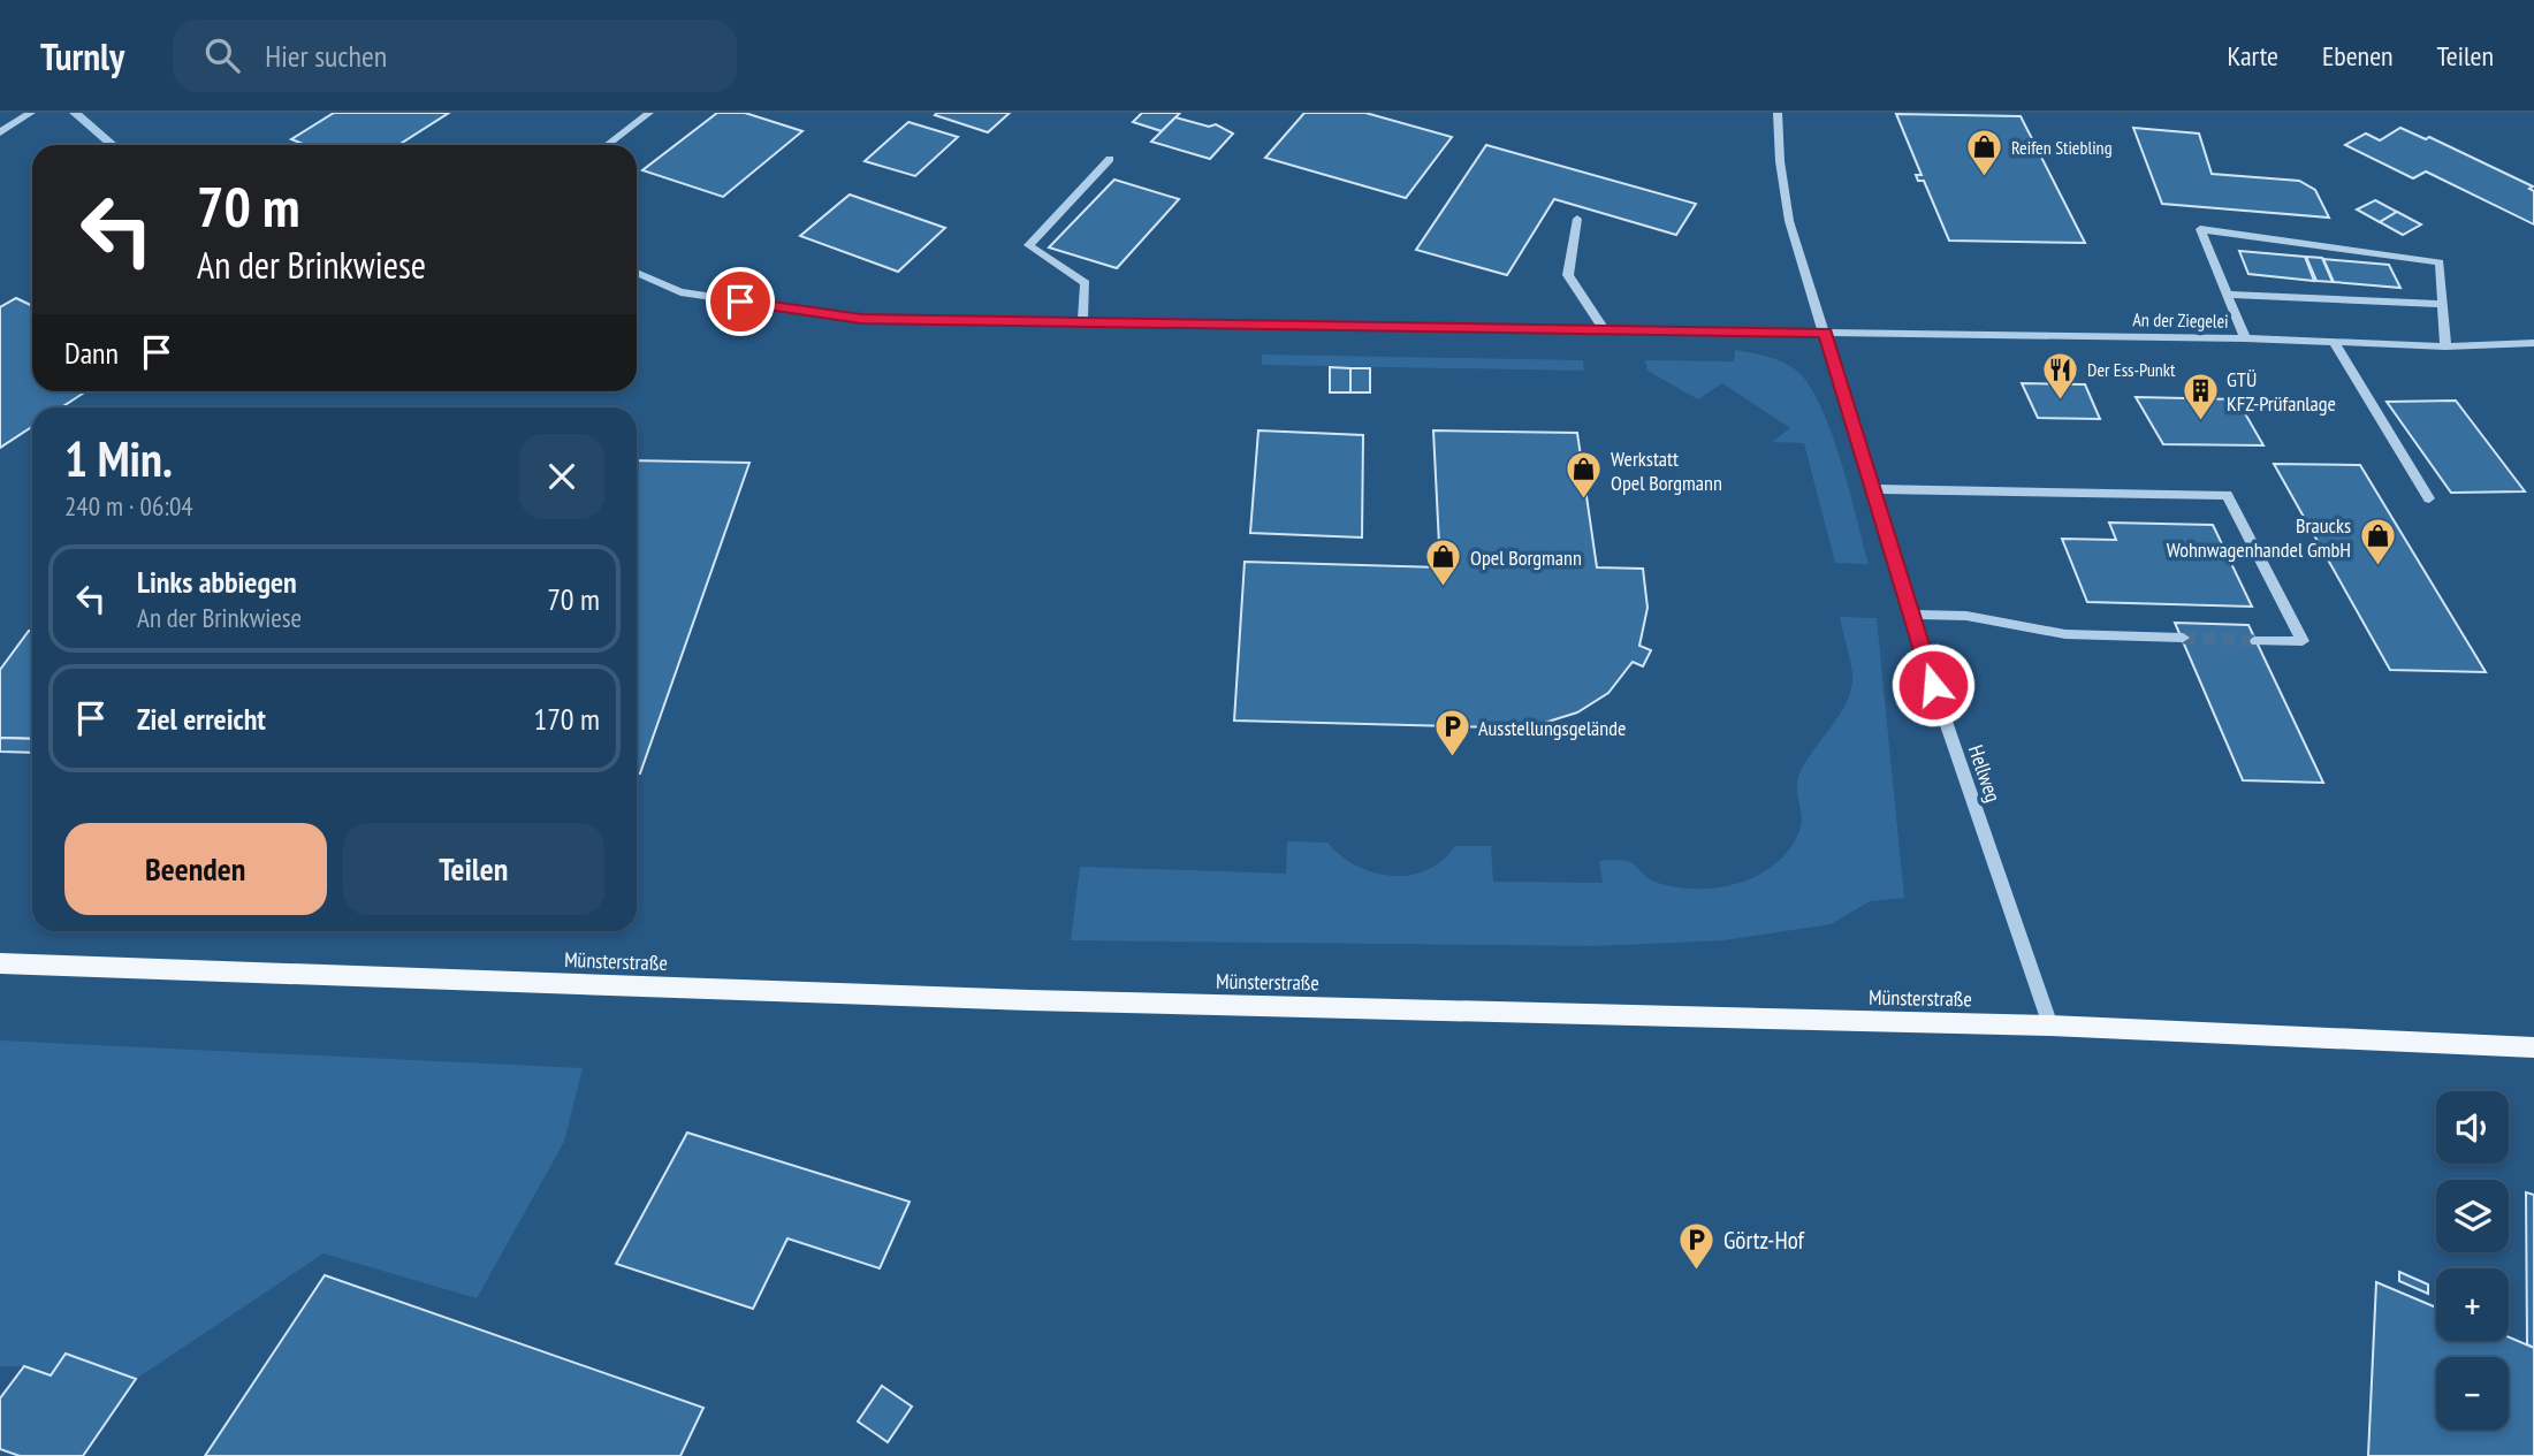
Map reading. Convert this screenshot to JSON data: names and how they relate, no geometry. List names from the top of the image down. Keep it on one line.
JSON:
{"streets":{"main road":["Münsterstraße"],"street":["An der Ziegelei","Hellweg"]},"crossings":[["An der Ziegelei","Hellweg"],["Hellweg","Münsterstraße"]],"places":{"shop":["Reifen Stiebling","Werkstatt Opel Borgmann","Braucks Wohnwagenhandel GmbH","Opel Borgmann"],"restaurant":["Der Ess-Punkt"],"building":["GTÜ KFZ-Prüfanlage"],"parking":["Ausstellungsgelände","Görtz-Hof"]},"page":{"header":"Turnly","search":"Hier suchen","nav":["Karte","Ebenen","Teilen"],"turn":["70 m","An der Brinkwiese"],"then":"Dann","heading":["1 Min.","240 m · 06:04"],"list":[{"name":"Links abbiegen","note":"An der Brinkwiese","value":"70 m"},{"name":"Ziel erreicht","value":"170 m"}],"buttons":["Beenden","Teilen"],"map_buttons":["+","−"]}}
